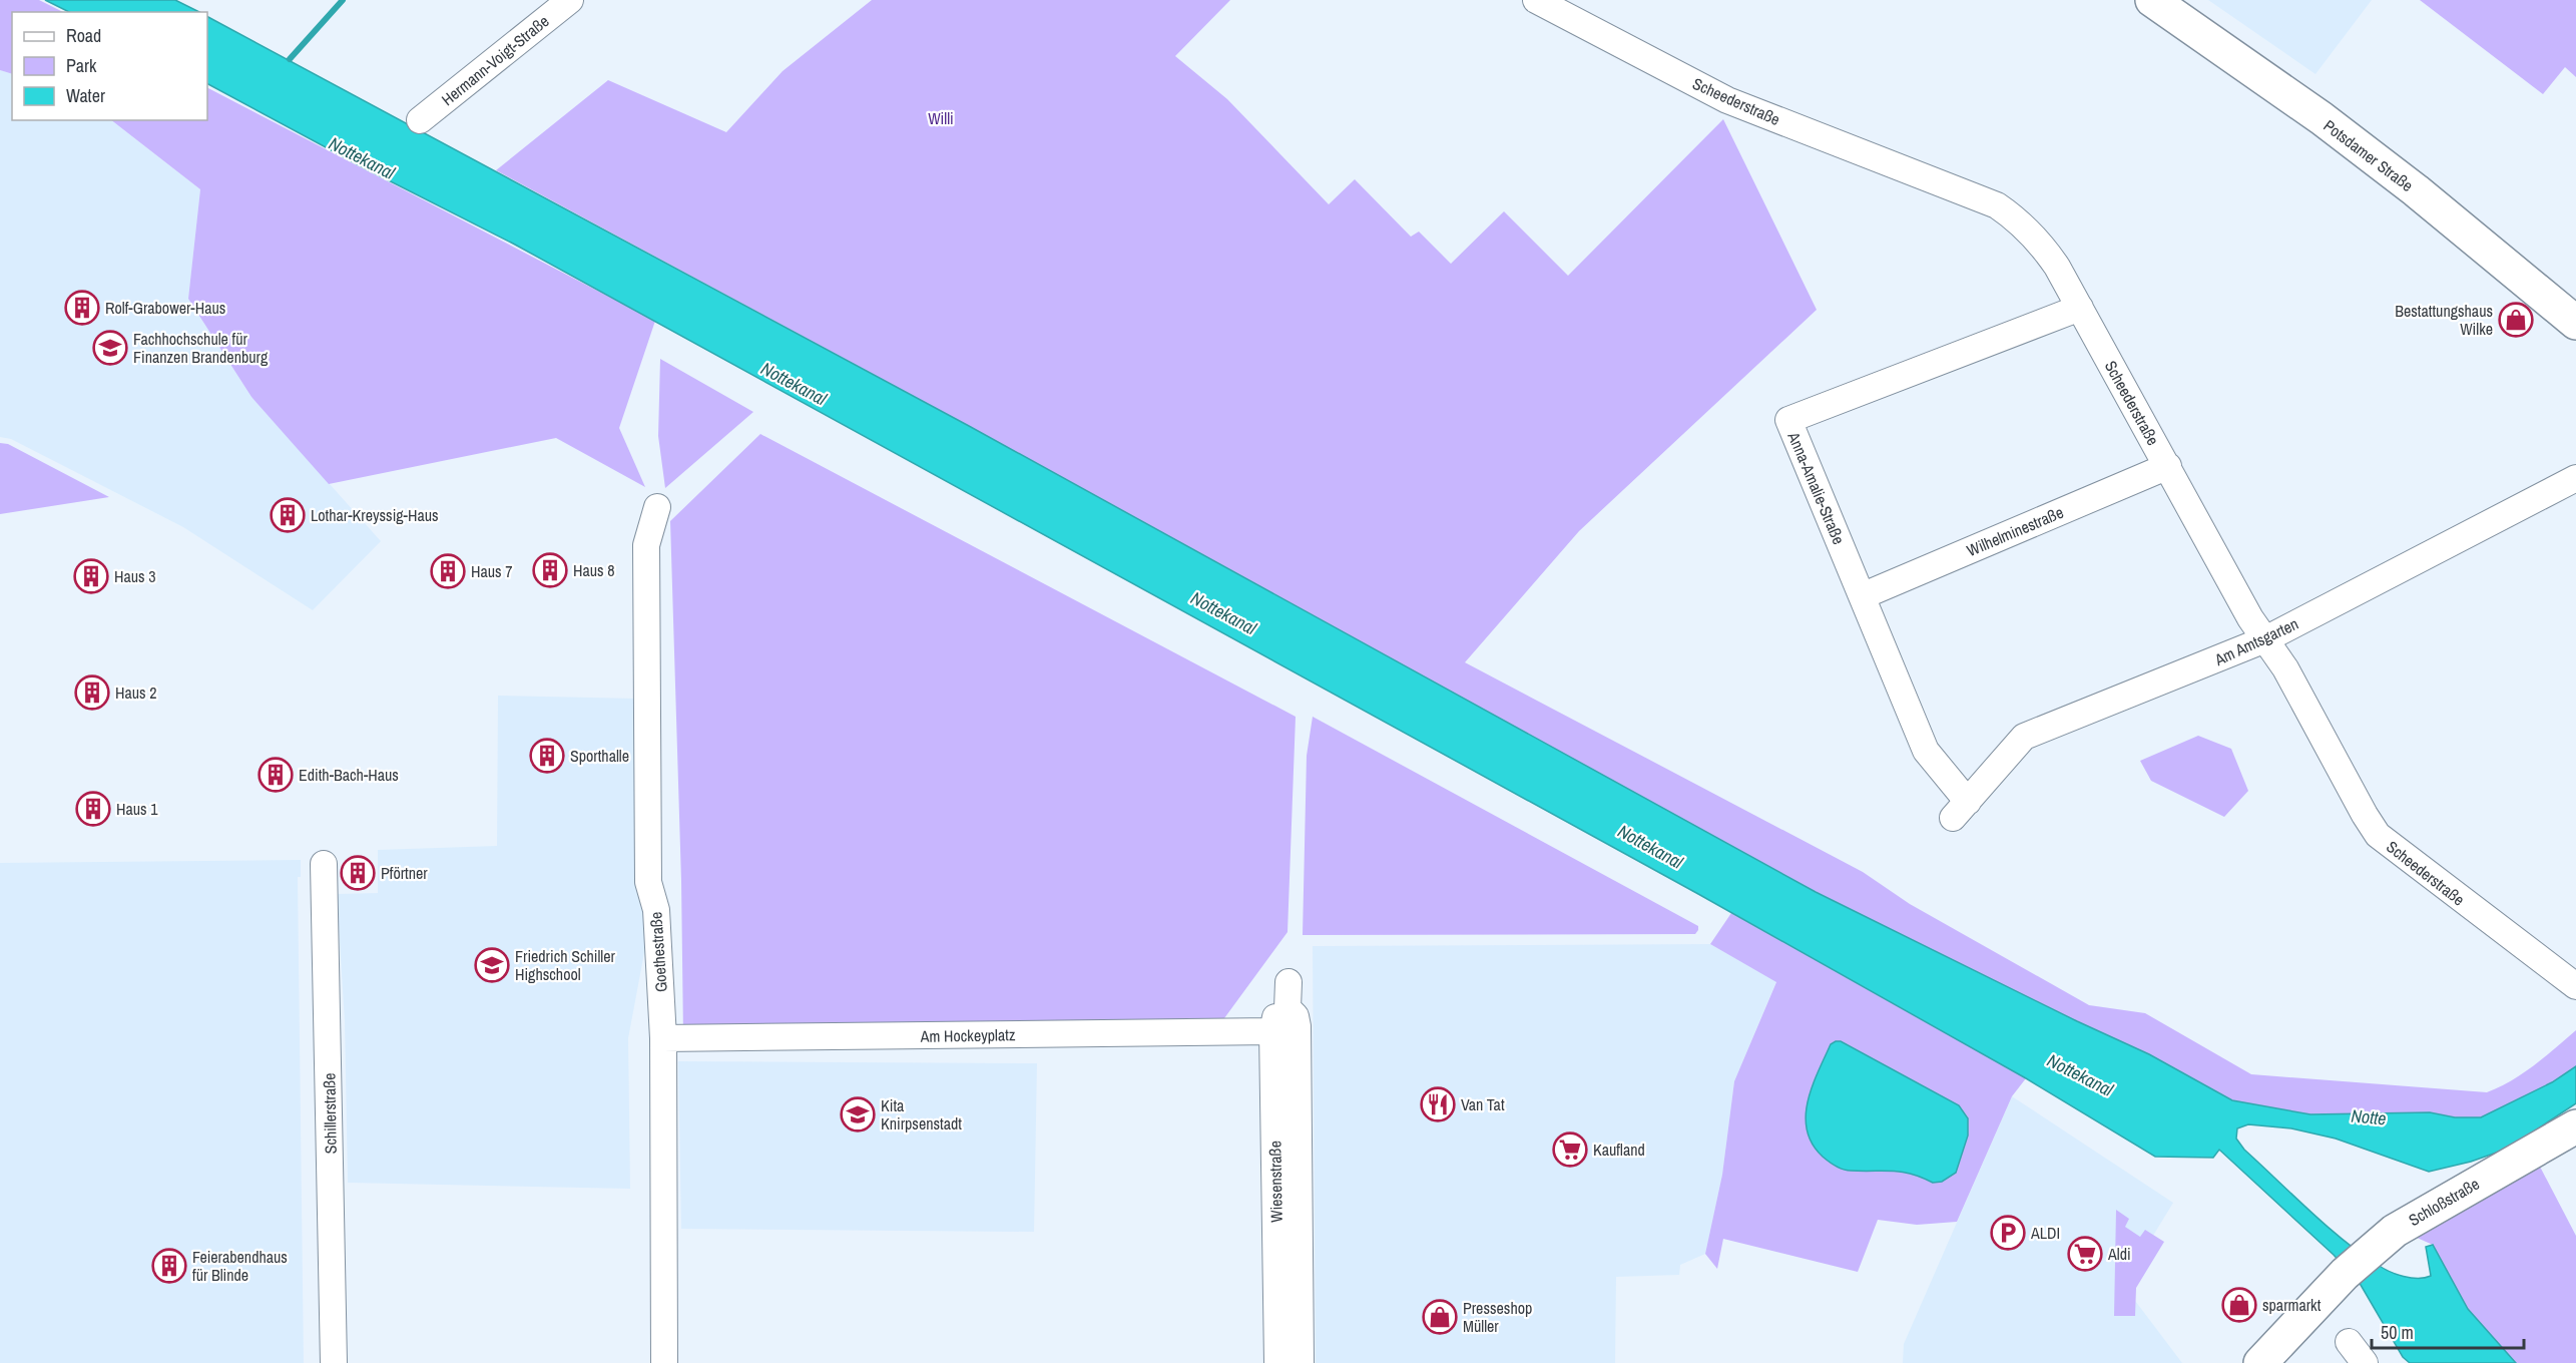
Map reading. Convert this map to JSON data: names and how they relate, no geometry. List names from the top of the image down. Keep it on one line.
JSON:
{"streets":{"main road":["Potsdamer Straße","Schloßstraße"],"street":["Hermann-Voigt-Straße","Scheederstraße","Anna-Amalie-Straße","Wilhelminestraße","Am Amtsgarten","Goethestraße","Am Hockeyplatz","Schillerstraße","Wiesenstraße"]},"crossings":[["Scheederstraße","Anna-Amalie-Straße"],["Scheederstraße","Wilhelminestraße"],["Scheederstraße","Am Amtsgarten"],["Anna-Amalie-Straße","Wilhelminestraße"],["Anna-Amalie-Straße","Am Amtsgarten"],["Goethestraße","Am Hockeyplatz"],["Am Hockeyplatz","Wiesenstraße"]],"water":["Nottekanal","Notte"],"parks":["Willi"],"places":{"building":["Rolf-Grabower-Haus","Lothar-Kreyssig-Haus","Haus 8","Haus 7","Haus 3","Haus 2","Sporthalle","Edith-Bach-Haus","Haus 1","Pförtner","Feierabendhaus für Blinde"],"shop":["Bestattungshaus Wilke","sparmarkt","Presseshop Müller"],"school or university":["Fachhochschule für Finanzen Brandenburg","Friedrich Schiller Highschool","Kita Knirpsenstadt"],"restaurant":["Van Tat"],"supermarket":["Kaufland","Aldi"],"parking":["ALDI"]},"legend":["Road","Park","Water"],"scale_bar":"50 m"}
